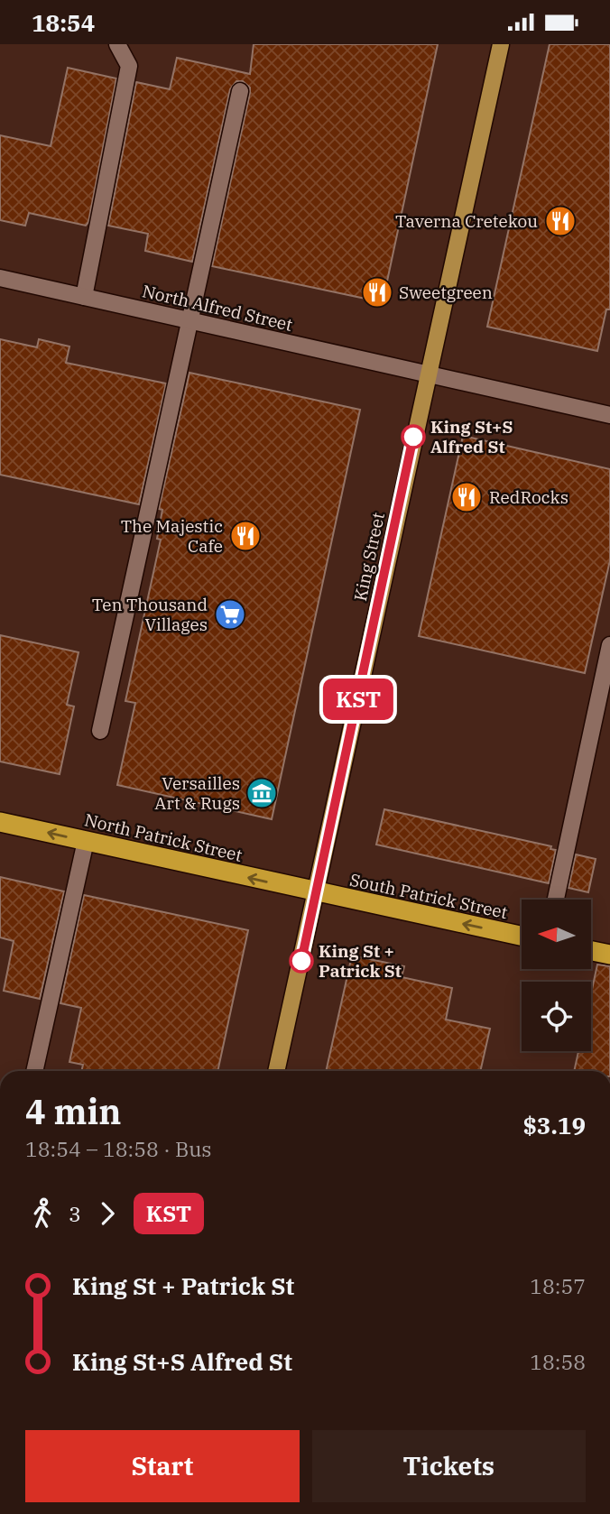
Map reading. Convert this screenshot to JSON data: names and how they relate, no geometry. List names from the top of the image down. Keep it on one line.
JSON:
{"streets":{"highway":["North Patrick Street","South Patrick Street"],"main road":["King Street"],"street":["North Alfred Street"]},"crossings":[["North Alfred Street","King Street"],["King Street","North Patrick Street"],["King Street","South Patrick Street"],["North Patrick Street","South Patrick Street"]],"one_way":["North Patrick Street","South Patrick Street"],"places":{"restaurant":["Taverna Cretekou","Sweetgreen","RedRocks","The Majestic Cafe"],"other":["King St+S Alfred St","King St + Patrick St"],"supermarket":["Ten Thousand Villages"],"museum":["Versailles Art & Rugs"]},"lines":["bus line KST"],"north":"left","page":{"status":"18:54","on_map":"KST","heading":["4 min","18:54 – 18:58 · Bus","$3.19"],"legs":["3","KST"],"list":[{"name":"King St + Patrick St","value":"18:57"},{"name":"King St+S Alfred St","value":"18:58"}],"buttons":["Start","Tickets"]}}
